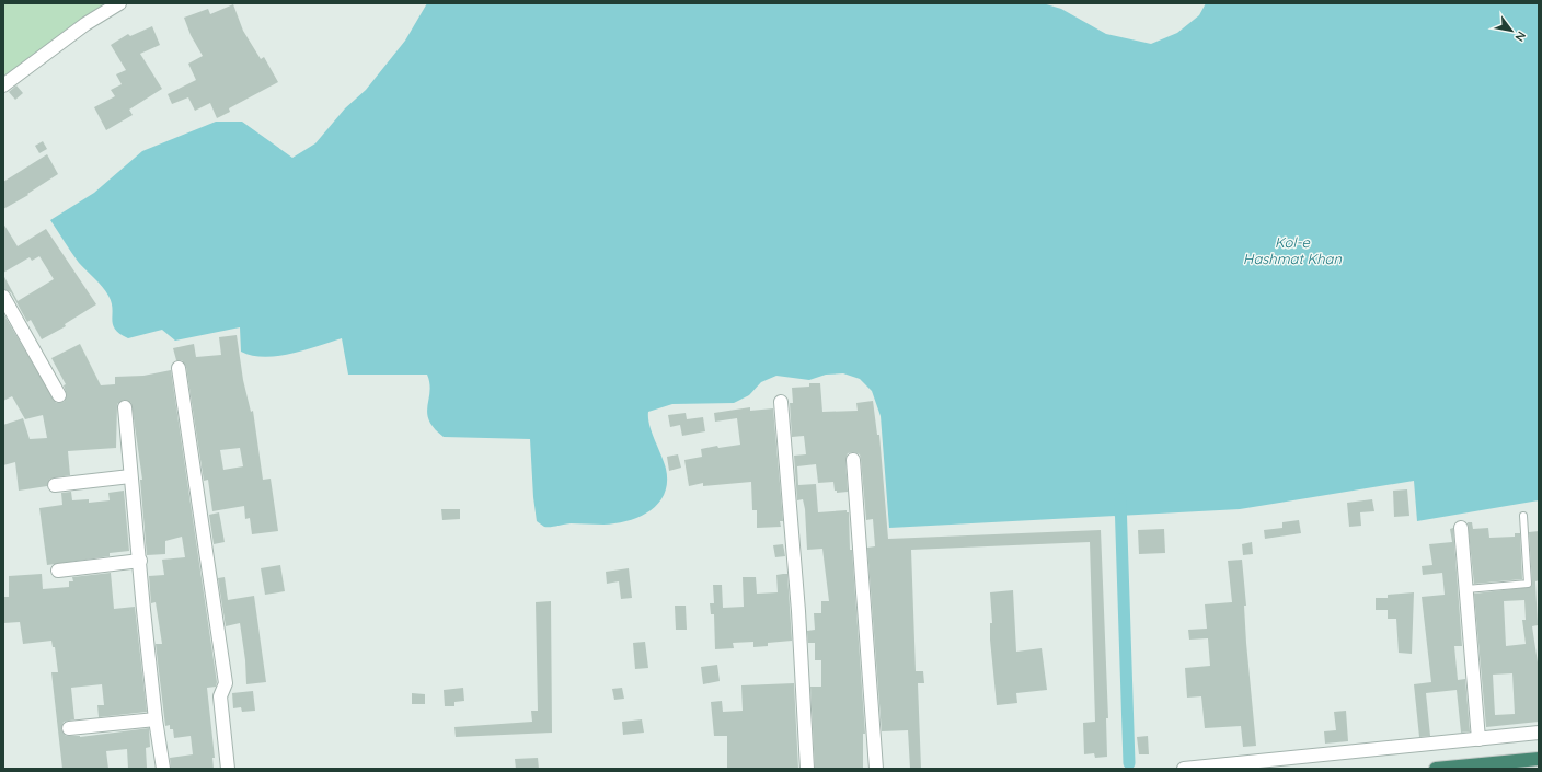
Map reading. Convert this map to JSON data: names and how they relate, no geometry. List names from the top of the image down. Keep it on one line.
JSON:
{"water":["Kol-e Hashmat Khan"],"north":"bottom right"}
